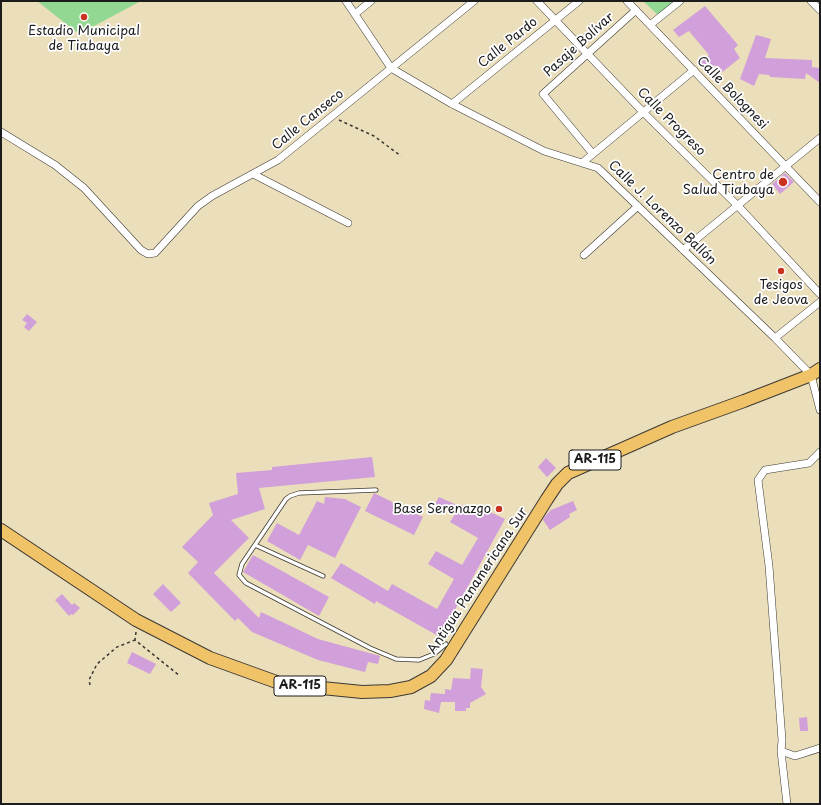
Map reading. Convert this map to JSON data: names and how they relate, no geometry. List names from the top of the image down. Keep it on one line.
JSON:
{"streets":{"main road":["AR-115","Antigua Panamericana Sur"],"street":["Calle Pardo","Pasaje Bolívar","Calle Bolognesi","Calle Canseco","Calle Progreso","Calle J. Lorenzo Ballón"]},"crossings":[["Calle Pardo","Calle Progreso"],["Calle Pardo","Calle J. Lorenzo Ballón"],["Pasaje Bolívar","Calle Bolognesi"],["Pasaje Bolívar","Calle Progreso"],["Calle Canseco","Calle J. Lorenzo Ballón"],["Calle J. Lorenzo Ballón","Antigua Panamericana Sur"]],"places":["Estadio Municipal de Tiabaya","Centro de Salud Tiabaya","Tesigos de Jeova","Base Serenazgo"]}
